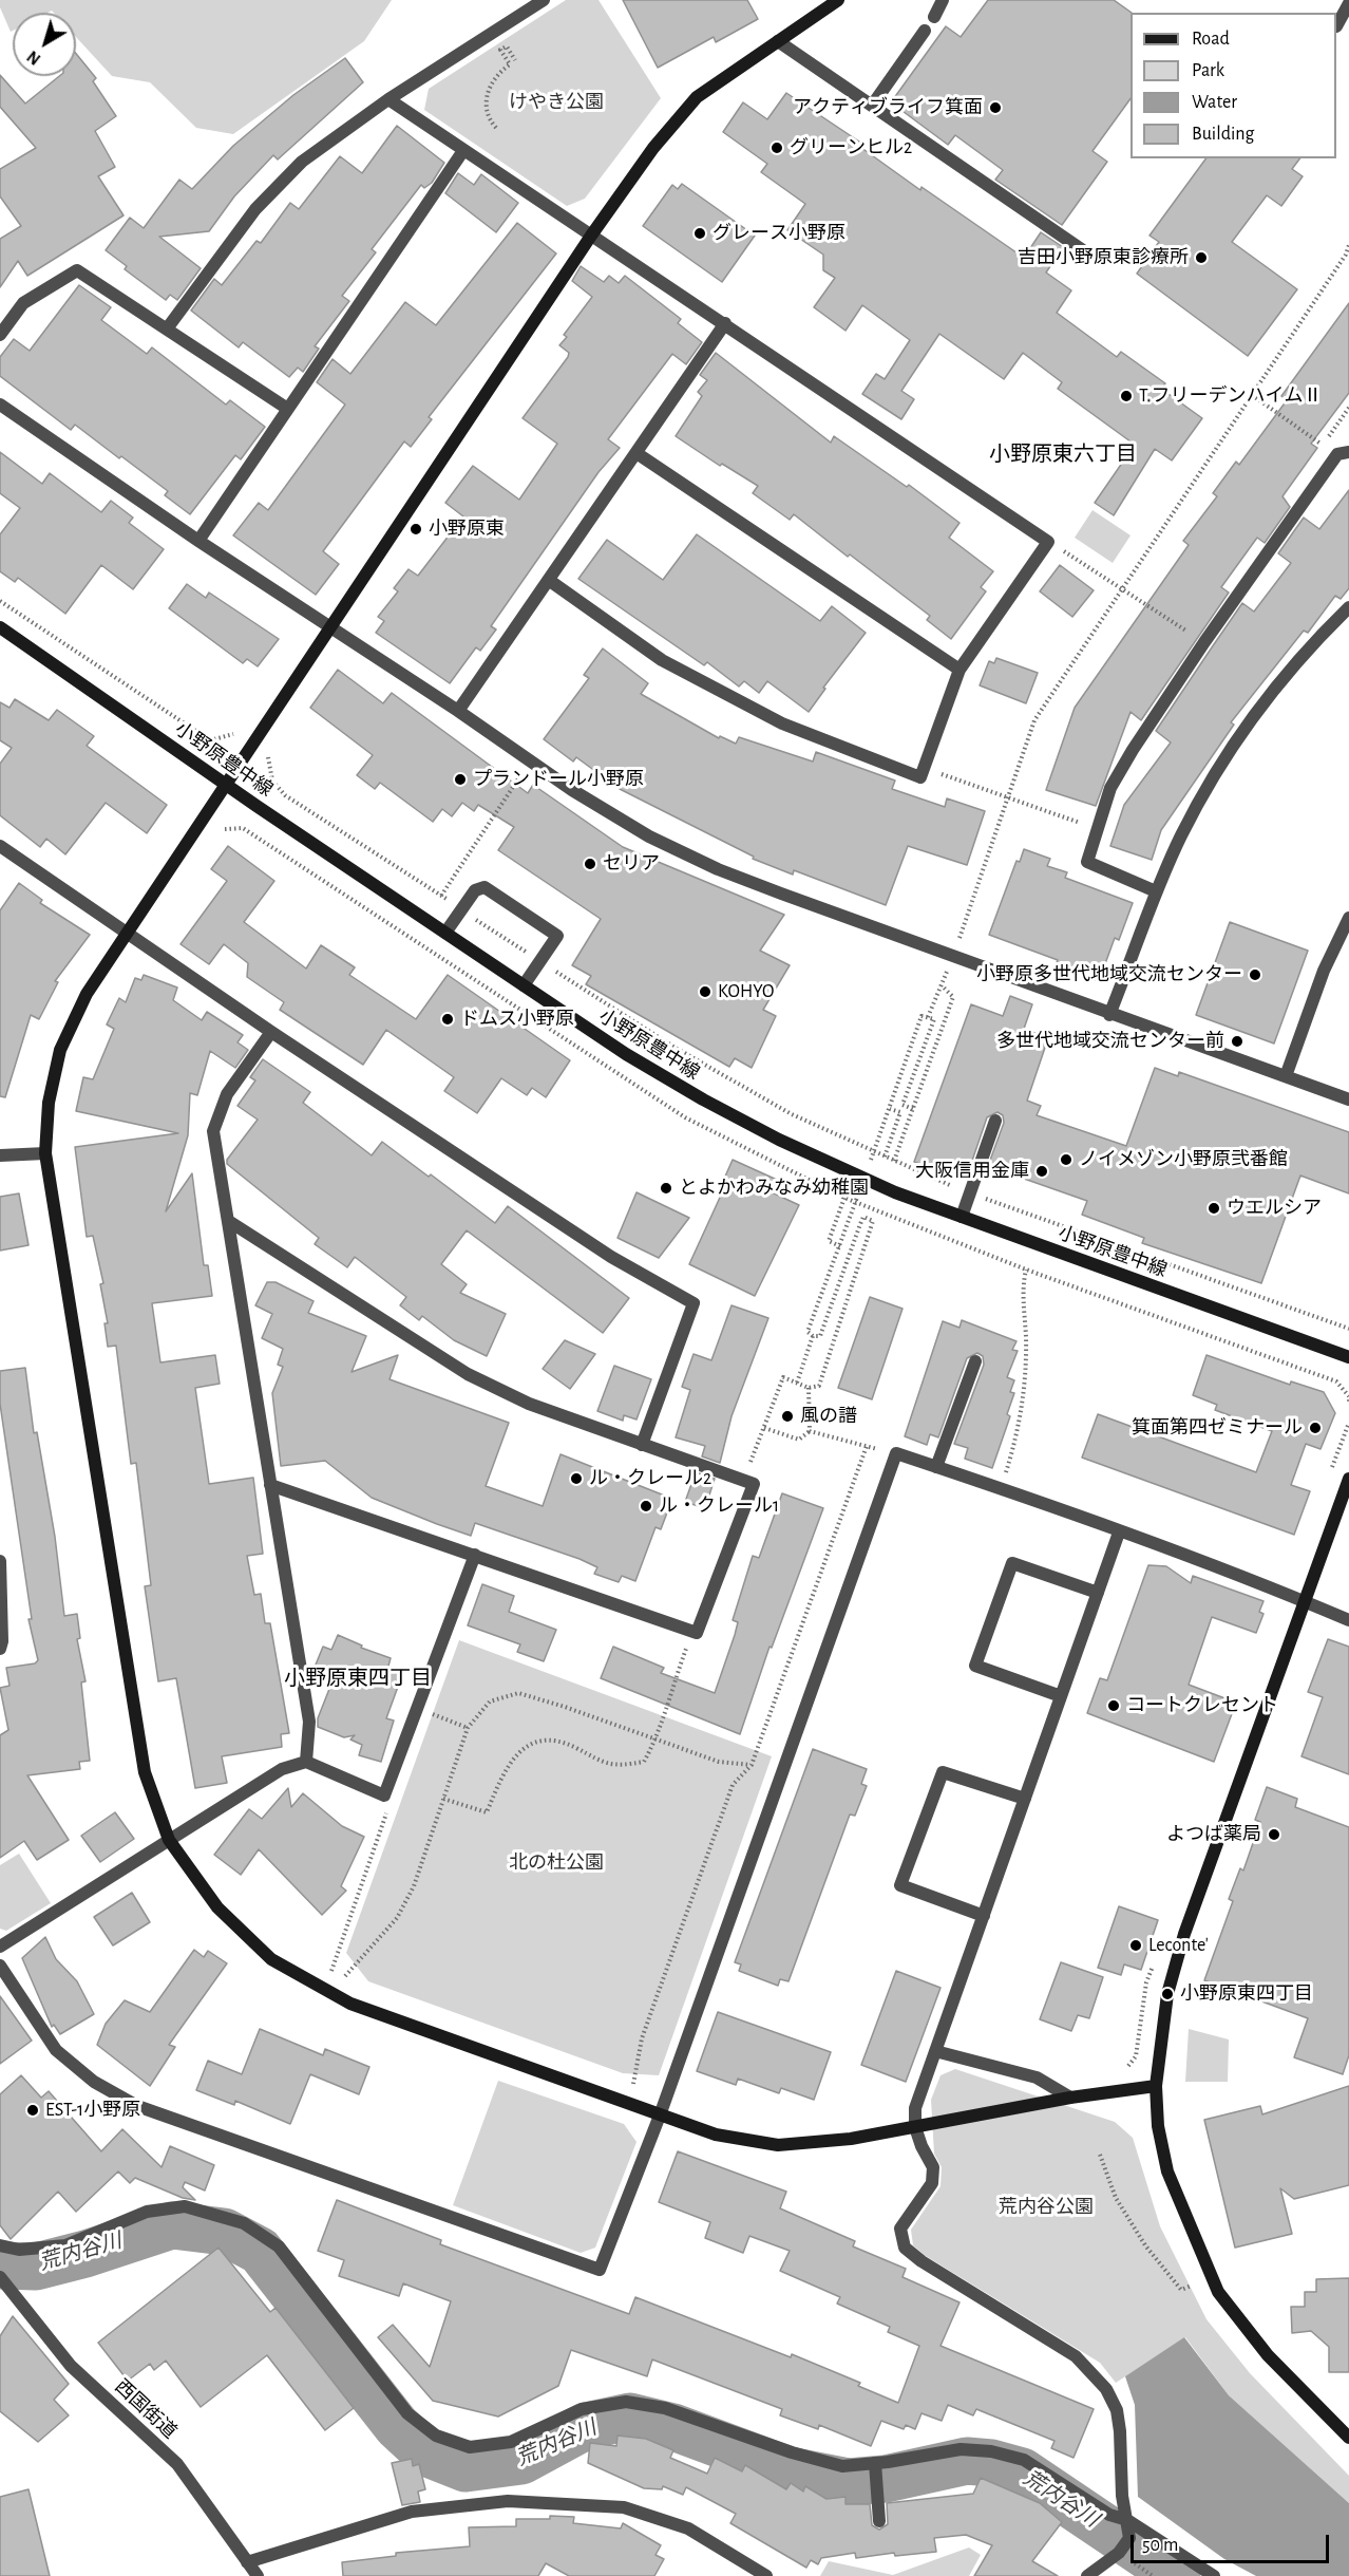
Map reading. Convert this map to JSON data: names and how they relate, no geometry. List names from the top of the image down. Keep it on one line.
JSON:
{"streets":{"street":["小野原豊中線","西国街道"]},"districts":["小野原東六丁目","小野原東四丁目"],"water":["荒内谷川"],"parks":["けやき公園","北の杜公園","荒内谷公園"],"places":["アクティブライフ箕面","グリーンヒル2","グレース小野原","吉田小野原東診療所","T.フリーデンハイムⅡ","小野原東","プランドール小野原","セリア","小野原多世代地域交流センター","KOHYO","ドムス小野原","多世代地域交流センター前","ノイメゾン小野原弐番館","大阪信用金庫","とよかわみなみ幼稚園","ウエルシア","風の譜","箕面第四ゼミナール","ル・クレール2","ル・クレール1","コートクレセント","よつば薬局","Leconte'","小野原東四丁目","EST-1小野原"],"legend":["Road","Park","Water","Building"],"scale_bar":"50 m","north":"bottom left"}
